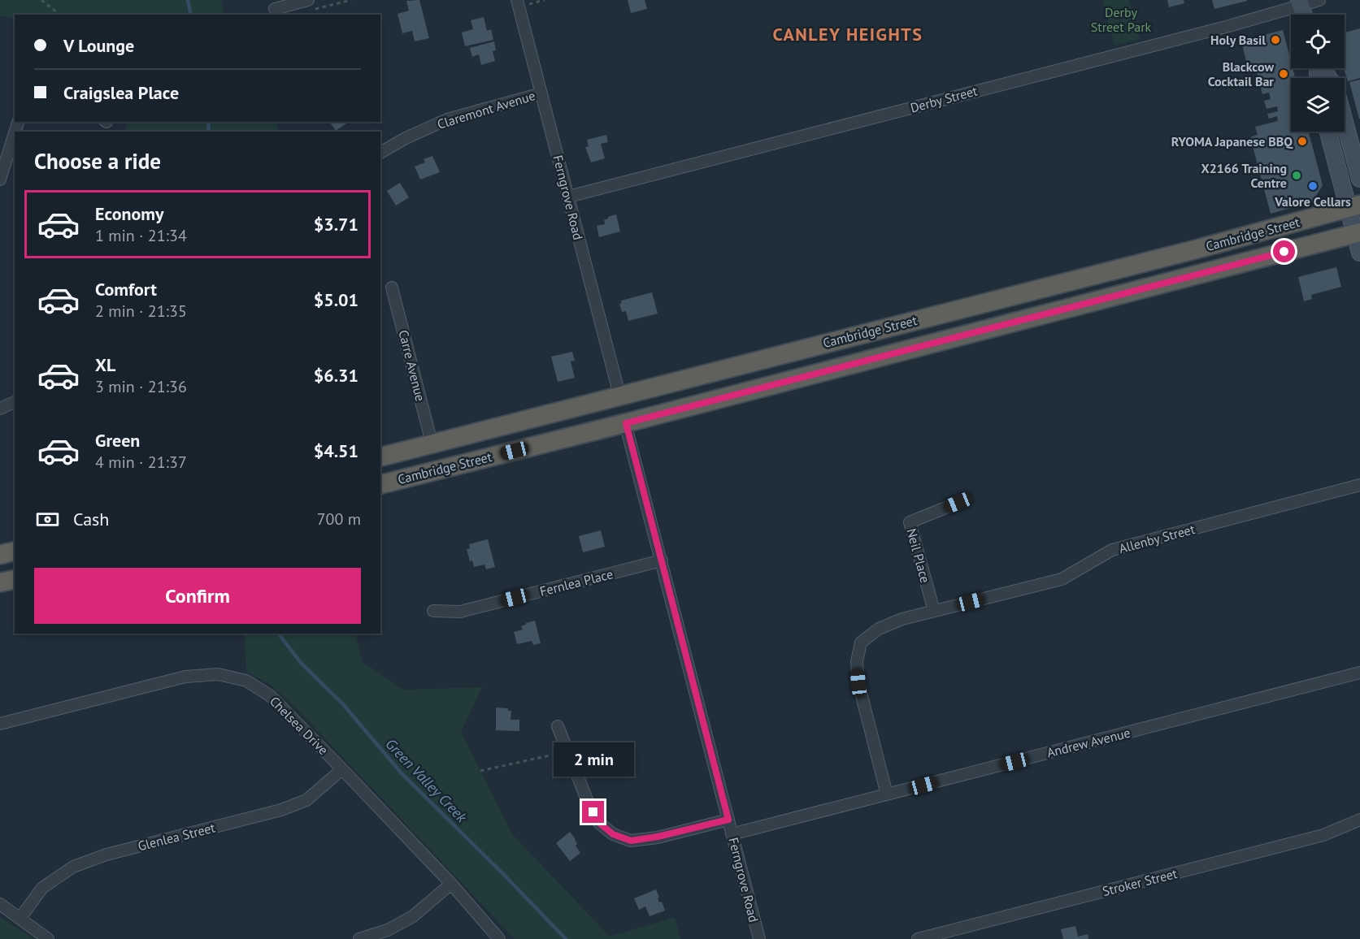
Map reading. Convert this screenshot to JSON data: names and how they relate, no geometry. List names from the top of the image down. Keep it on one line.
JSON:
{"streets":{"highway":["Cambridge Street"],"street":["Derby Street","Claremont Avenue","Ferngrove Road","Carre Avenue","Allenby Street","Neil Place","Fernlea Place","Chelsea Drive","Andrew Avenue","Glenlea Street","Stroker Street"]},"crossings":[["Derby Street","Ferngrove Road"],["Claremont Avenue","Ferngrove Road"],["Ferngrove Road","Cambridge Street"],["Ferngrove Road","Fernlea Place"],["Ferngrove Road","Andrew Avenue"],["Cambridge Street","Carre Avenue"],["Allenby Street","Neil Place"],["Allenby Street","Andrew Avenue"],["Chelsea Drive","Glenlea Street"]],"districts":["CANLEY HEIGHTS"],"water":["Green Valley Creek"],"parks":["Derby Street Park"],"places":["Holy Basil","Blackcow Cocktail Bar","RYOMA Japanese BBQ","X2166 Training Centre","Valore Cellars"],"page":{"banner":["V Lounge","Craigslea Place"],"heading":"Choose a ride","list":[{"name":"Economy","note":"1 min · 21:34","value":"$3.71"},{"name":"Comfort","note":"2 min · 21:35","value":"$5.01"},{"name":"XL","note":"3 min · 21:36","value":"$6.31"},{"name":"Green","note":"4 min · 21:37","value":"$4.51"}],"pay":["Cash","700 m"],"buttons":"Confirm","bubble":"2 min"}}
